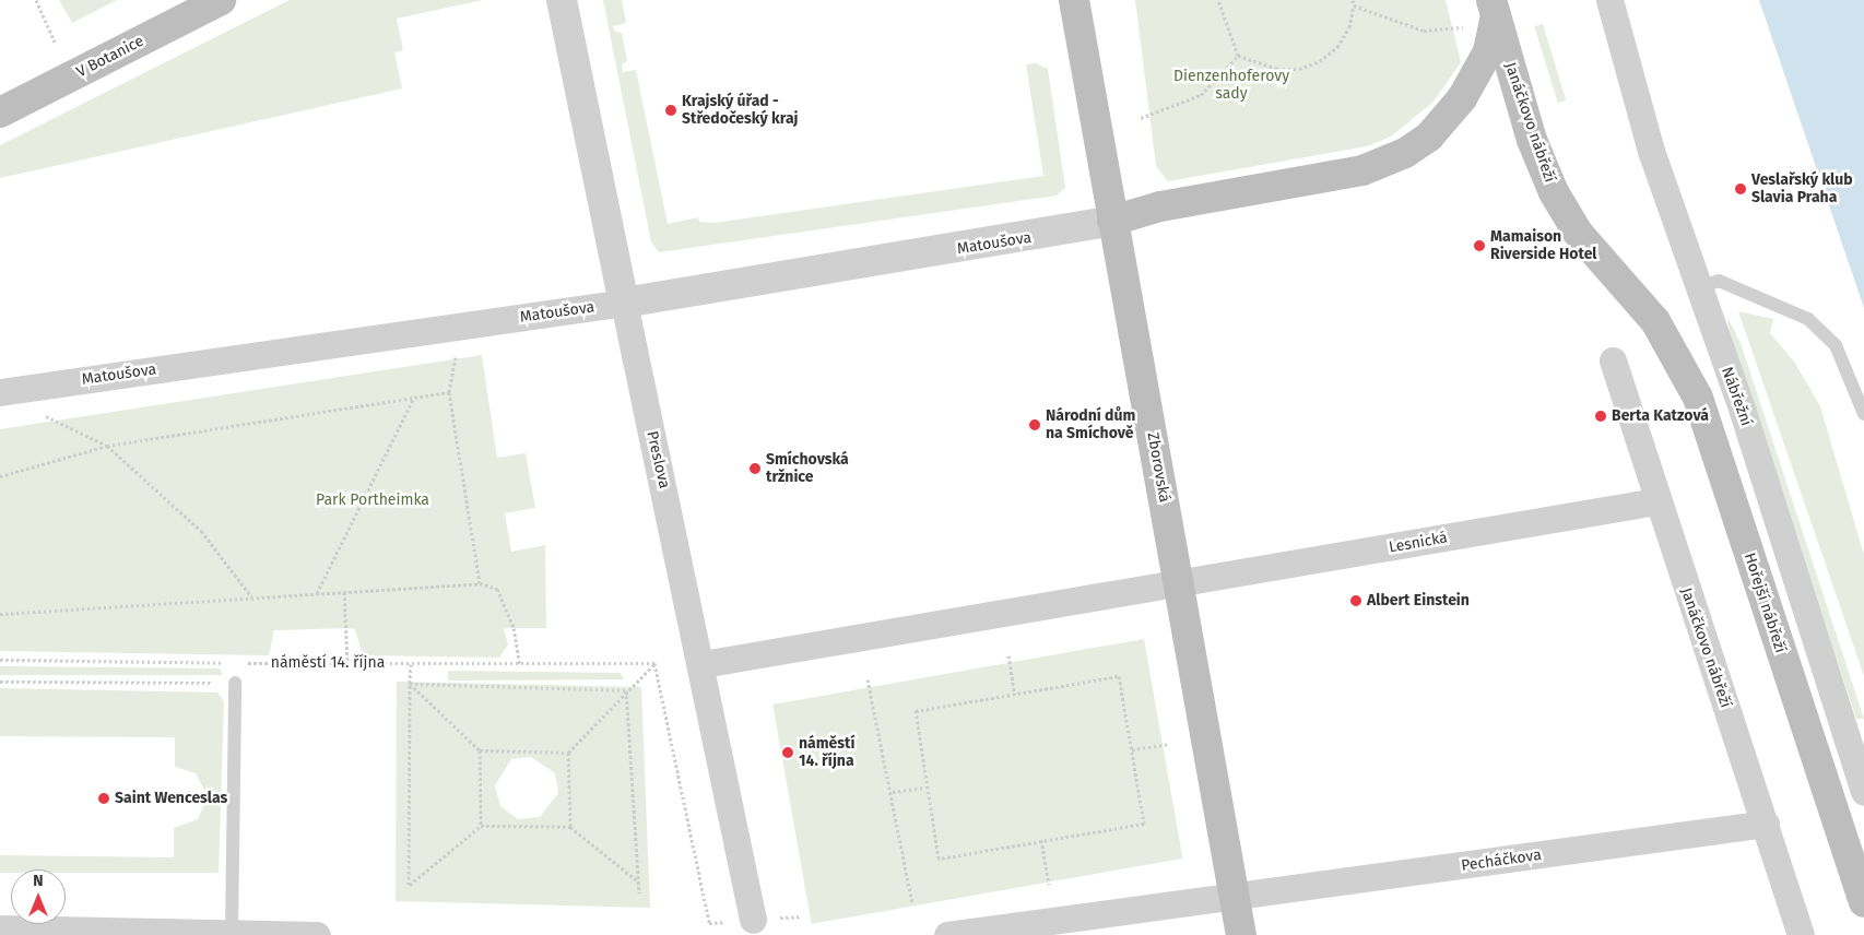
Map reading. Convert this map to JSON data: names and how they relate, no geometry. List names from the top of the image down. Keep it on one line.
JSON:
{"streets":{"main road":["V Botanice","Janáčkovo nábřeží","Zborovská","Hořejší nábřeží"],"street":["Matoušova","Nábřežní","Preslova","Lesnická","Pecháčkova"],"path":["náměstí 14. října"]},"crossings":[["Janáčkovo nábřeží","Lesnická"],["Janáčkovo nábřeží","Hořejší nábřeží"],["Janáčkovo nábřeží","Pecháčkova"],["Matoušova","Preslova"],["Matoušova","Zborovská"],["Zborovská","Lesnická"],["Zborovská","Pecháčkova"]],"parks":["Dienzenhoferovy sady","Park Portheimka"],"places":["Krajský úřad - Středočeský kraj","Veslařský klub Slavia Praha","Mamaison Riverside Hotel","Berta Katzová","Národní dům na Smíchově","Smíchovská tržnice","Albert Einstein","náměstí 14. října","Saint Wenceslas"],"north":"top"}
